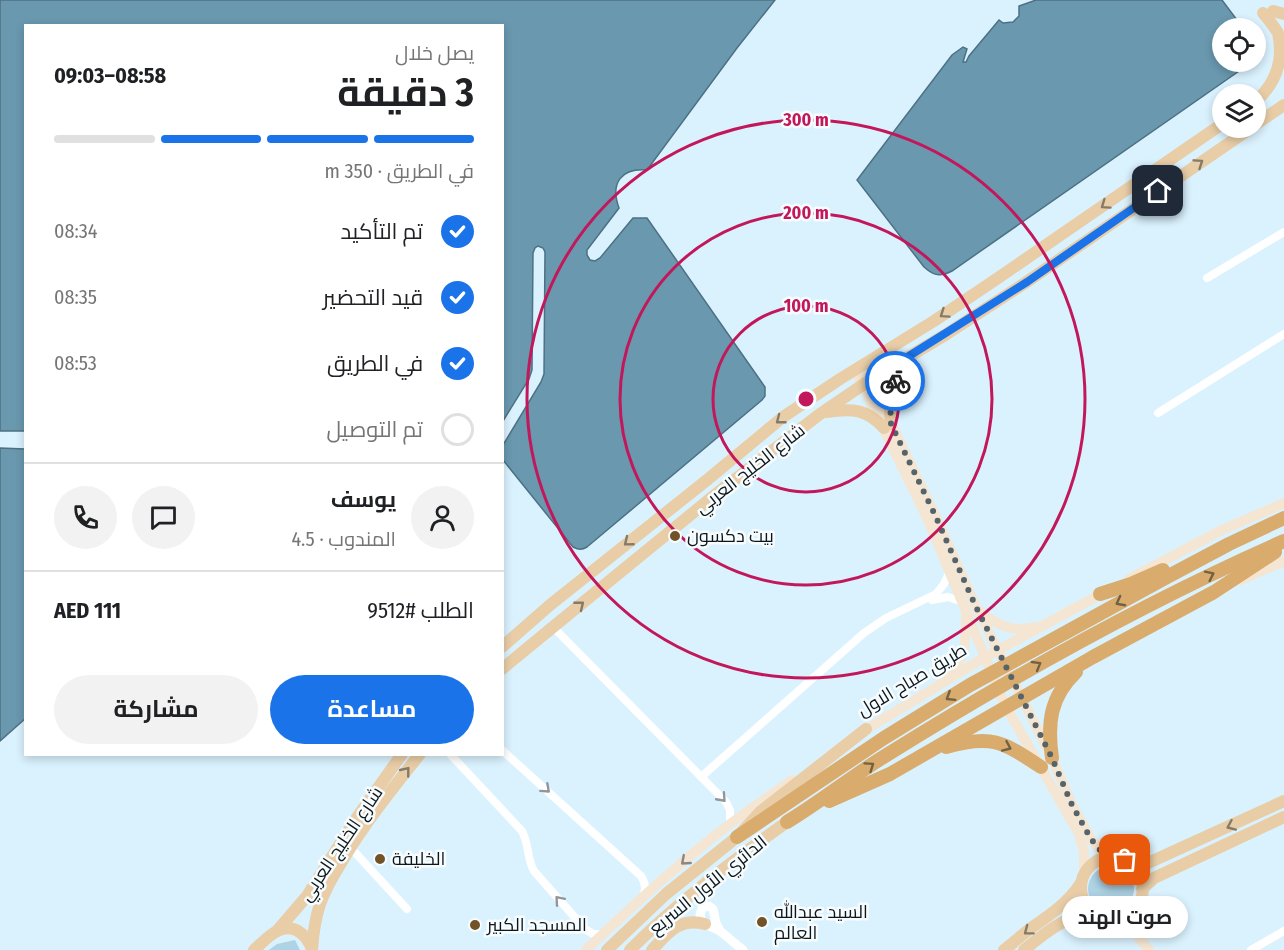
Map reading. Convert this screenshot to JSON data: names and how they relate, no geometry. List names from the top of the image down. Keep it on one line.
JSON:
{"streets":{"highway":["طريق صباح الاول"],"main road":["شارع الخليج العربي","الدائري الأول السريع"]},"crossings":[["طريق صباح الاول","الدائري الأول السريع"]],"places":["بيت دكسون","الخليفة","صوت الهند","السيد عبدالله العالم","المسجد الكبير"],"page":{"heading":["3 دقيقة","يصل خلال","08:58–09:03"],"panel":["يوسف","المندوب · 4.5","الطلب #9512","AED 111"],"bar":"في الطريق · 350 m","list":[["تم التأكيد","08:34"],["قيد التحضير","08:35"],["في الطريق","08:53"],"تم التوصيل"],"buttons":["مساعدة","مشاركة"],"bubble":"صوت الهند"},"rings":["300 m","200 m","100 m"]}
